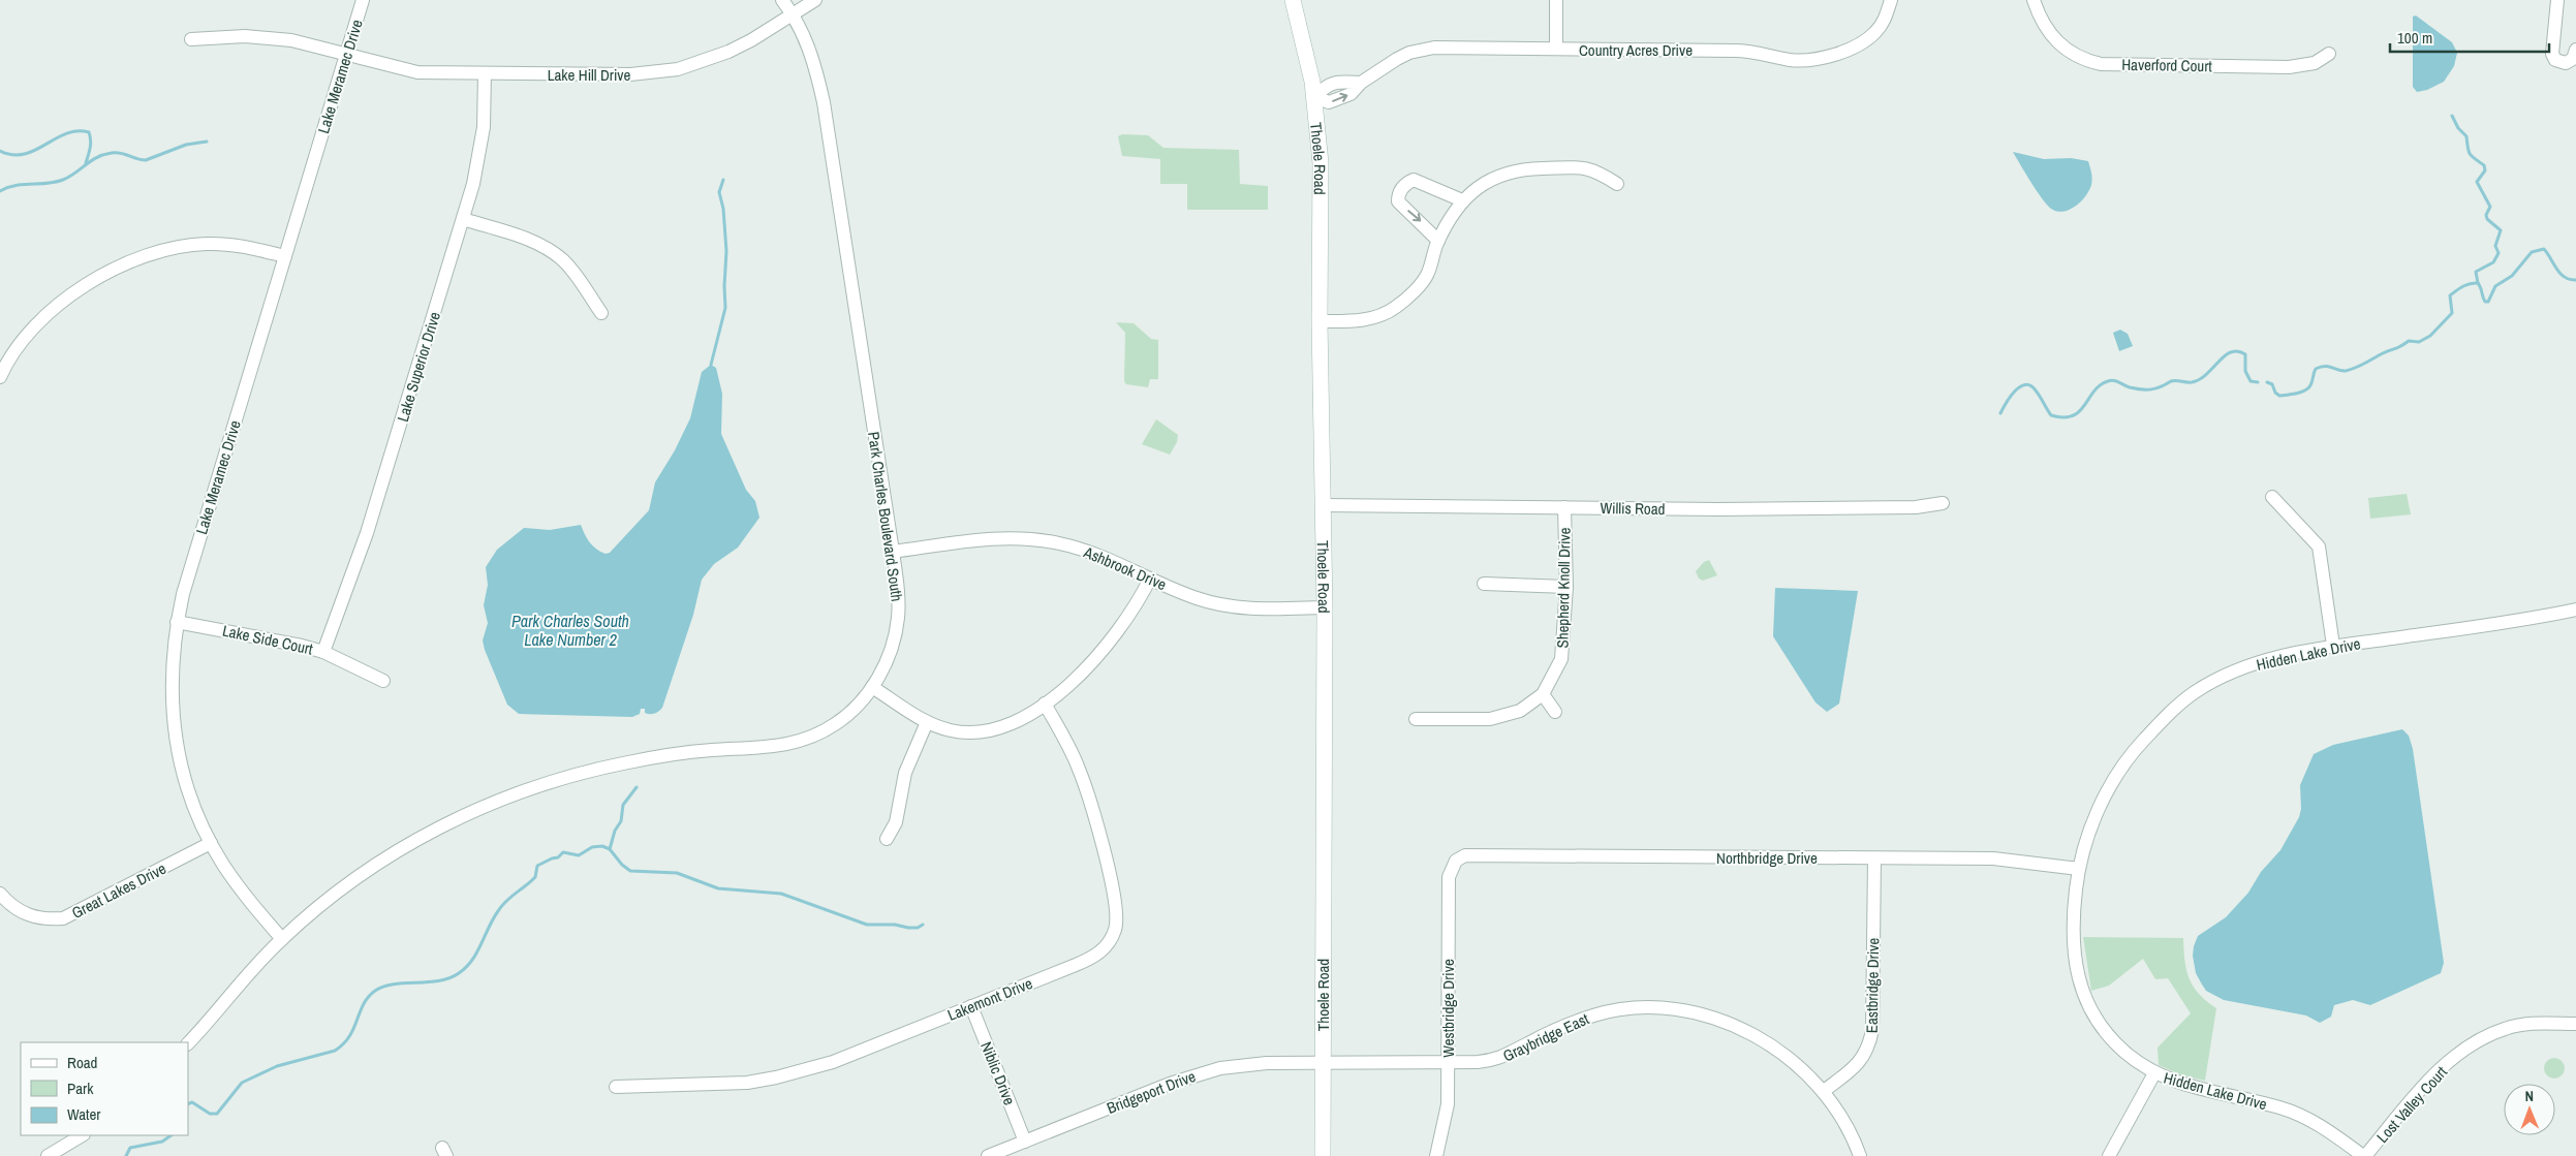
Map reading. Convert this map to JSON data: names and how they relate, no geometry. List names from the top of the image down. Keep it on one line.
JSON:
{"streets":{"main road":["Thoele Road"],"street":["Country Acres Drive","Haverford Court","Lake Hill Drive","Lake Meramec Drive","Lake Superior Drive","Willis Road","Park Charles Boulevard South","Ashbrook Drive","Shepherd Knoll Drive","Lake Side Court","Hidden Lake Drive","Northbridge Drive","Great Lakes Drive","Eastbridge Drive","Lakemont Drive","Westbridge Drive","Graybridge East","Niblic Drive","Bridgeport Drive","Lost Valley Court"]},"crossings":[["Country Acres Drive","Thoele Road"],["Lake Hill Drive","Lake Meramec Drive"],["Lake Hill Drive","Lake Superior Drive"],["Lake Hill Drive","Park Charles Boulevard South"],["Lake Meramec Drive","Park Charles Boulevard South"],["Lake Meramec Drive","Lake Side Court"],["Lake Meramec Drive","Great Lakes Drive"],["Thoele Road","Willis Road"],["Thoele Road","Ashbrook Drive"],["Thoele Road","Graybridge East"],["Thoele Road","Bridgeport Drive"],["Lake Superior Drive","Lake Side Court"],["Willis Road","Shepherd Knoll Drive"],["Park Charles Boulevard South","Ashbrook Drive"],["Hidden Lake Drive","Northbridge Drive"],["Hidden Lake Drive","Lost Valley Court"],["Northbridge Drive","Eastbridge Drive"],["Northbridge Drive","Westbridge Drive"],["Eastbridge Drive","Graybridge East"],["Lakemont Drive","Niblic Drive"],["Westbridge Drive","Graybridge East"],["Graybridge East","Bridgeport Drive"],["Niblic Drive","Bridgeport Drive"]],"water":["Park Charles South Lake Number 2"],"legend":["Road","Park","Water"],"scale_bar":"100 m","north":"top"}
